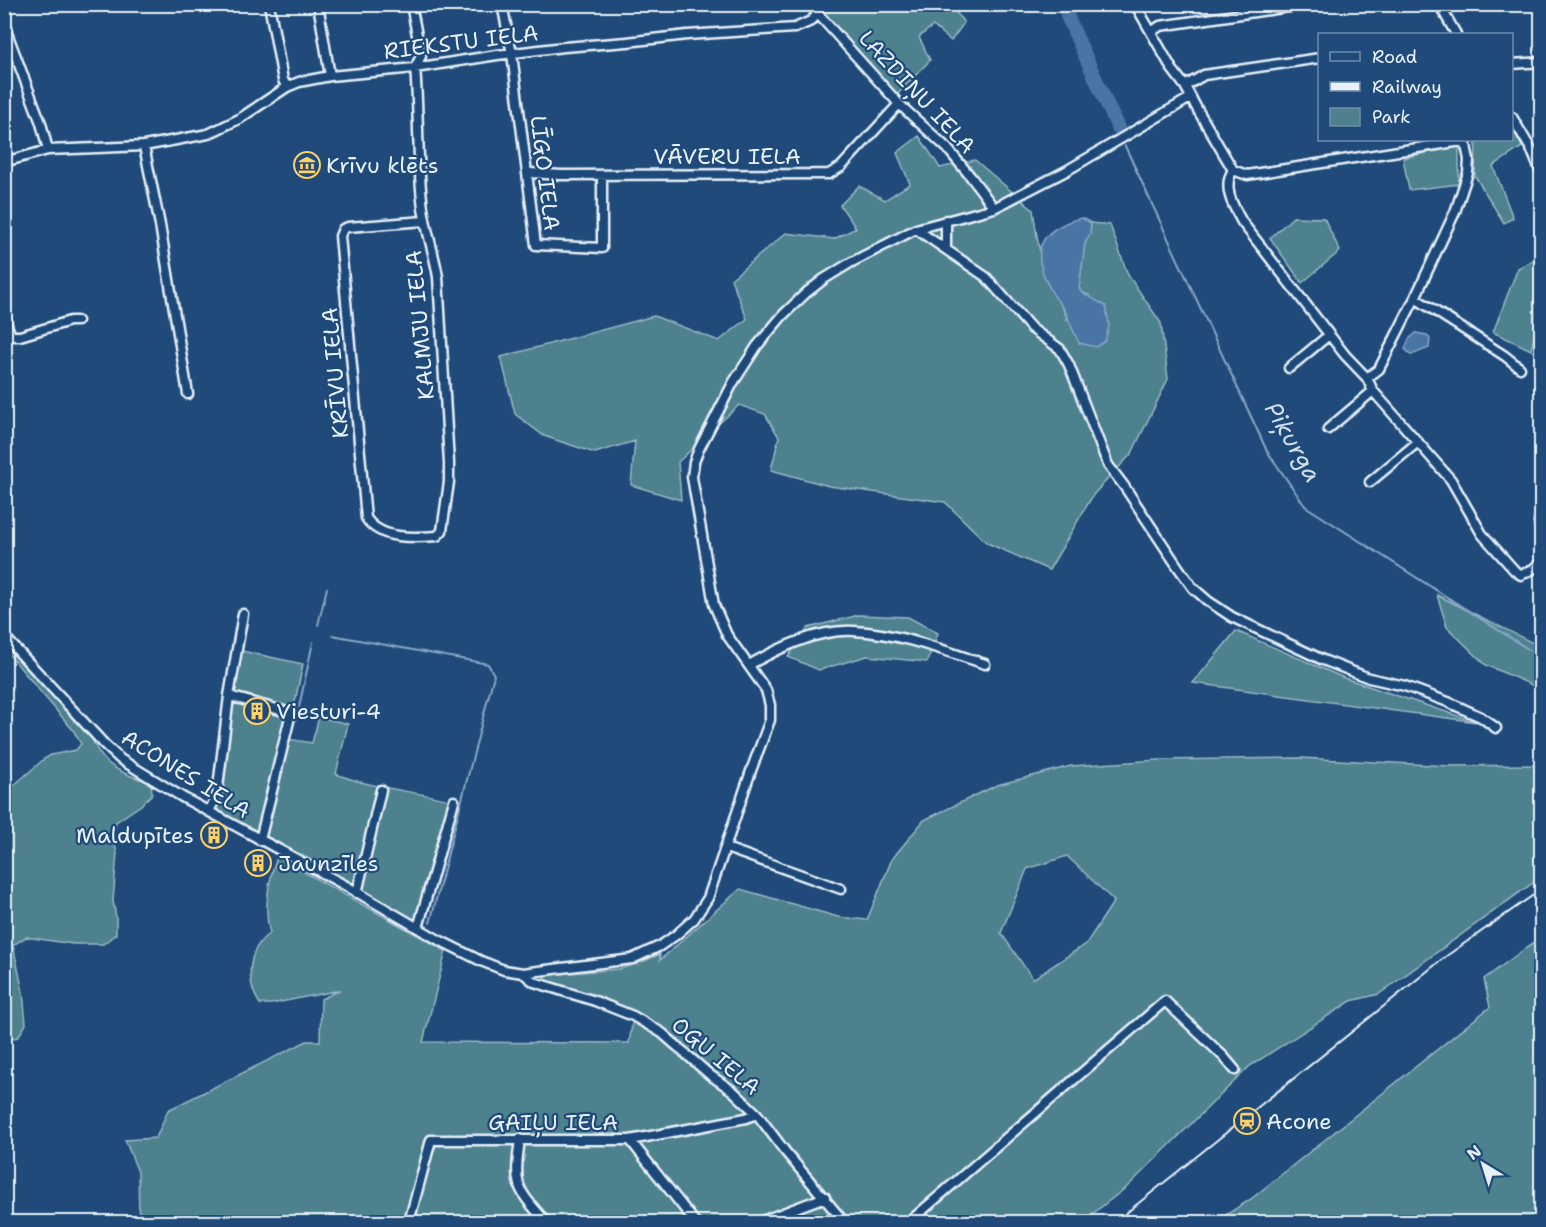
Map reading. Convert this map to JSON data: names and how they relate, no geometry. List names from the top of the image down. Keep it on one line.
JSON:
{"streets":{"street":["RIEKSTU IELA","LAZDIŅU IELA","VĀVERU IELA","LĪGO IELA","KALMJU IELA","KRĪVU IELA","ACONES IELA","OGU IELA","GAIĻU IELA"]},"crossings":[["RIEKSTU IELA","LAZDIŅU IELA"],["RIEKSTU IELA","LĪGO IELA"],["RIEKSTU IELA","KALMJU IELA"],["LAZDIŅU IELA","VĀVERU IELA"],["VĀVERU IELA","LĪGO IELA"],["KALMJU IELA","KRĪVU IELA"],["ACONES IELA","OGU IELA"],["OGU IELA","GAIĻU IELA"]],"water":["Piķurga"],"places":{"museum":["Krīvu klēts"],"building":["Viesturi-4","Maldupītes","Jaunzīles"],"station":["Acone"]},"legend":["Road","Railway","Park"],"north":"top left"}
